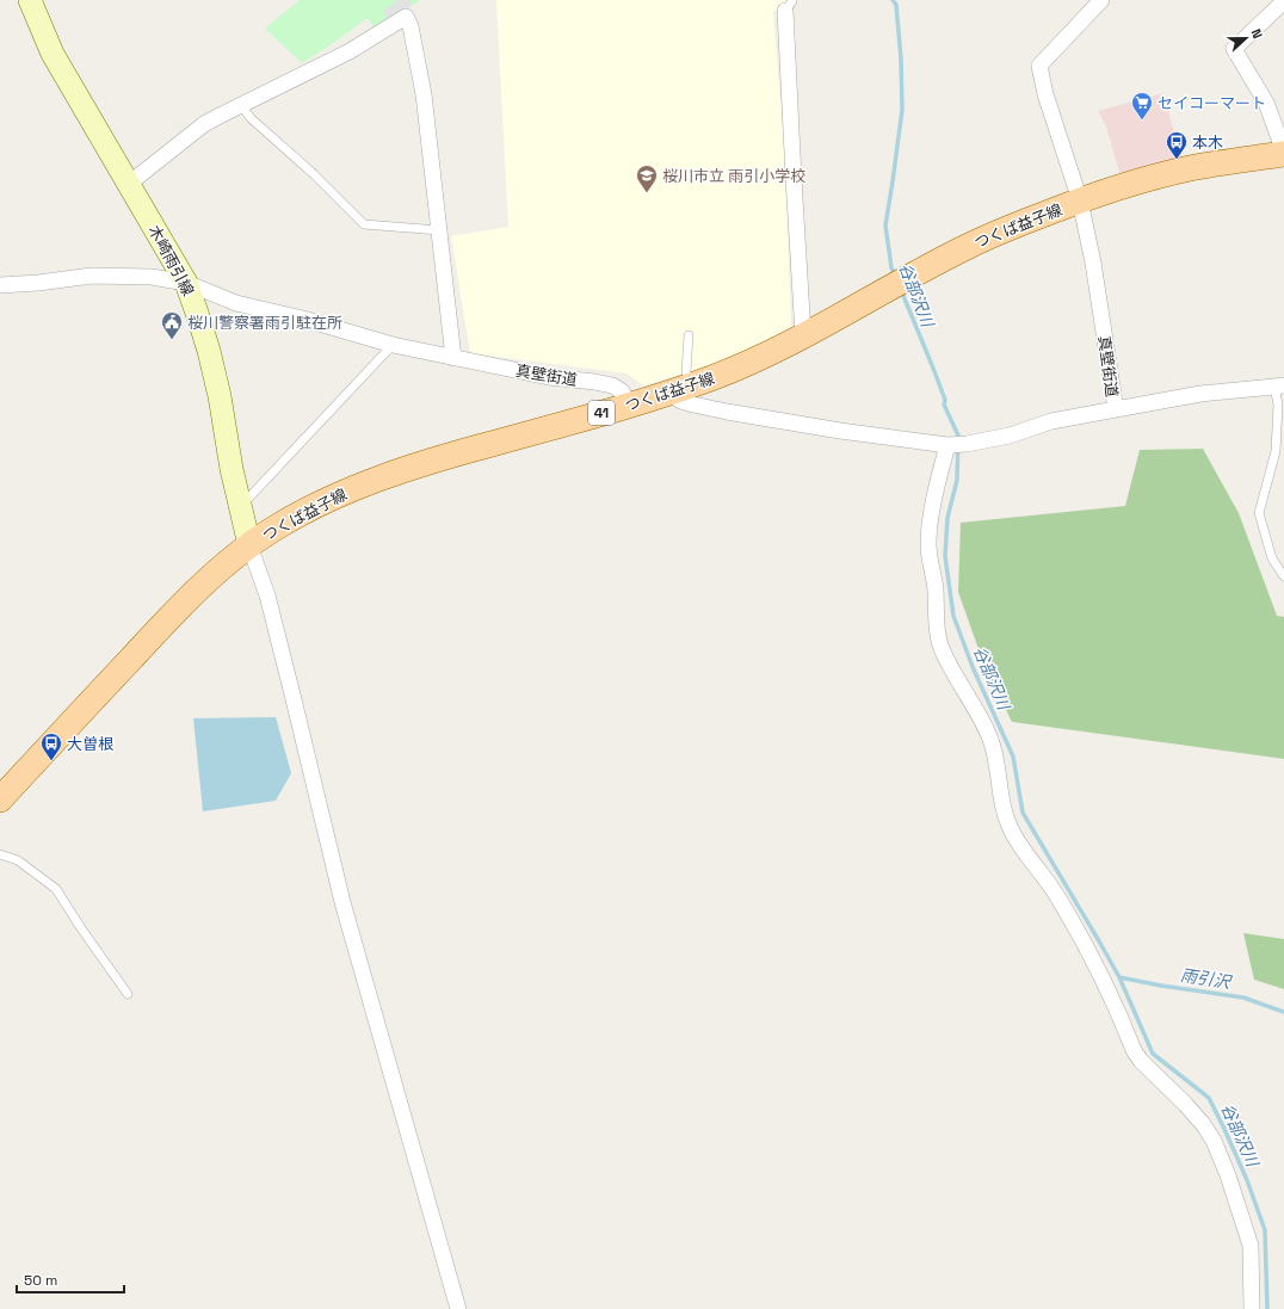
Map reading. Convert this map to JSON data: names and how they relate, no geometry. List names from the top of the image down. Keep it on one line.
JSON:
{"streets":{"main road":["つくば益子線","木崎雨引線","41"],"street":["真壁街道"]},"crossings":[["つくば益子線","木崎雨引線"],["つくば益子線","真壁街道"]],"water":["谷部沢川","雨引沢"],"places":{"supermarket":["セイコーマート"],"bus stop":["本木","大曽根"],"school or university":["桜川市立 雨引小学校"],"public building":["桜川警察署雨引駐在所"]},"scale_bar":"50 m","north":"right"}
